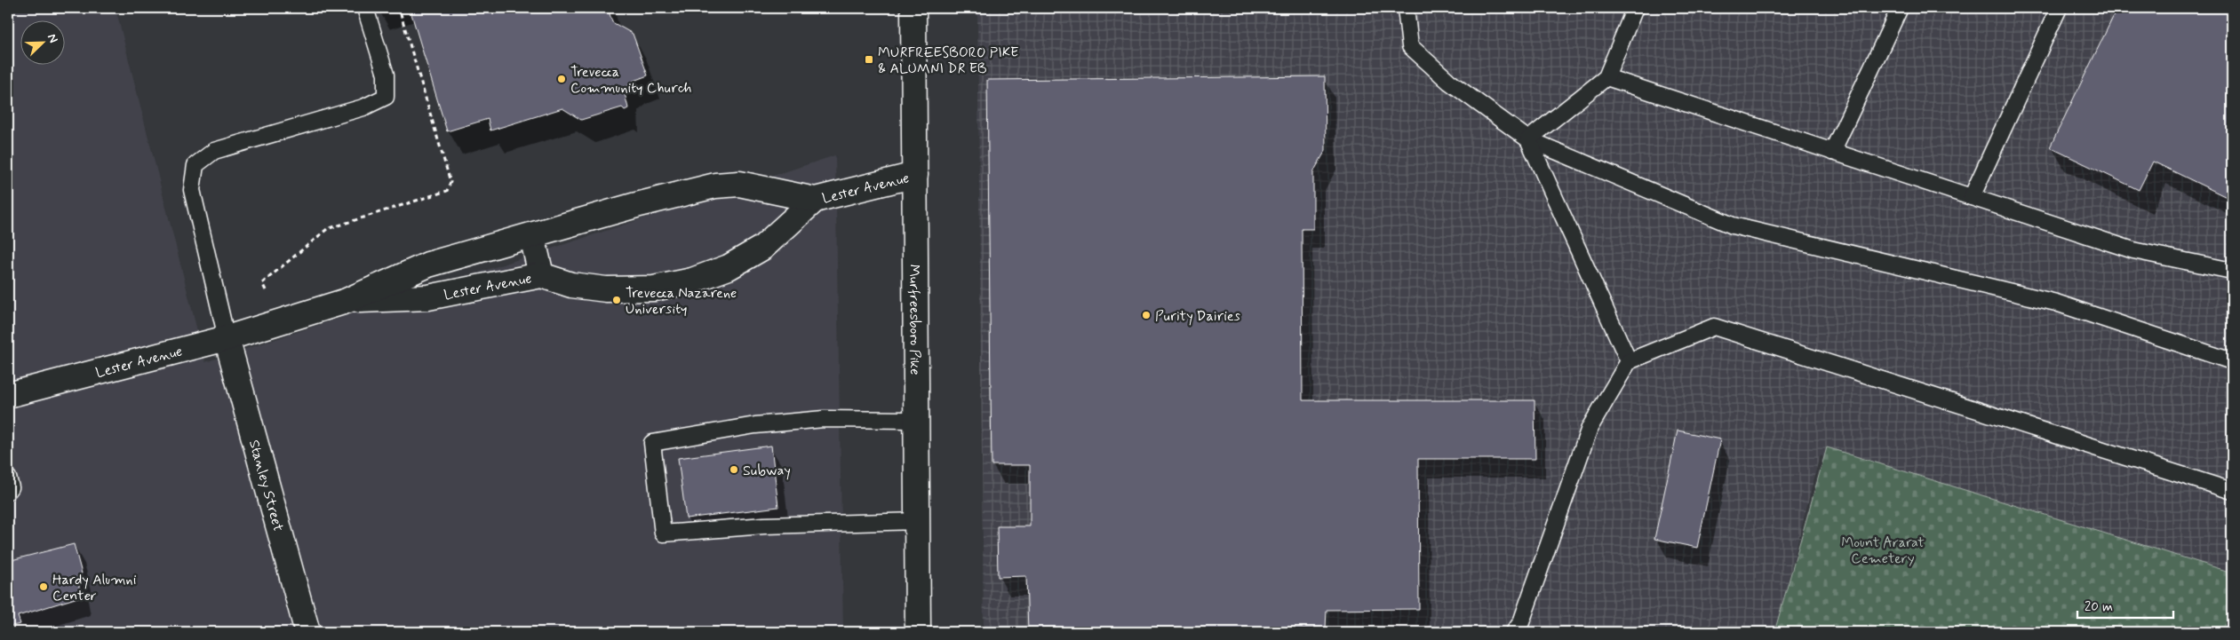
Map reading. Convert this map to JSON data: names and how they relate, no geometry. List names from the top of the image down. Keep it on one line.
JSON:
{"streets":{"street":["Lester Avenue","Murfreesboro Pike","Stanley Street"]},"crossings":[["Lester Avenue","Murfreesboro Pike"],["Lester Avenue","Stanley Street"]],"parks":["Mount Ararat Cemetery"],"places":{"transit":["MURFREESBORO PIKE & ALUMNI DR EB"],"other":["Trevecca Community Church","Trevecca Nazarene University","Purity Dairies","Subway","Hardy Alumni Center"]},"scale_bar":"20 m","north":"top right"}
